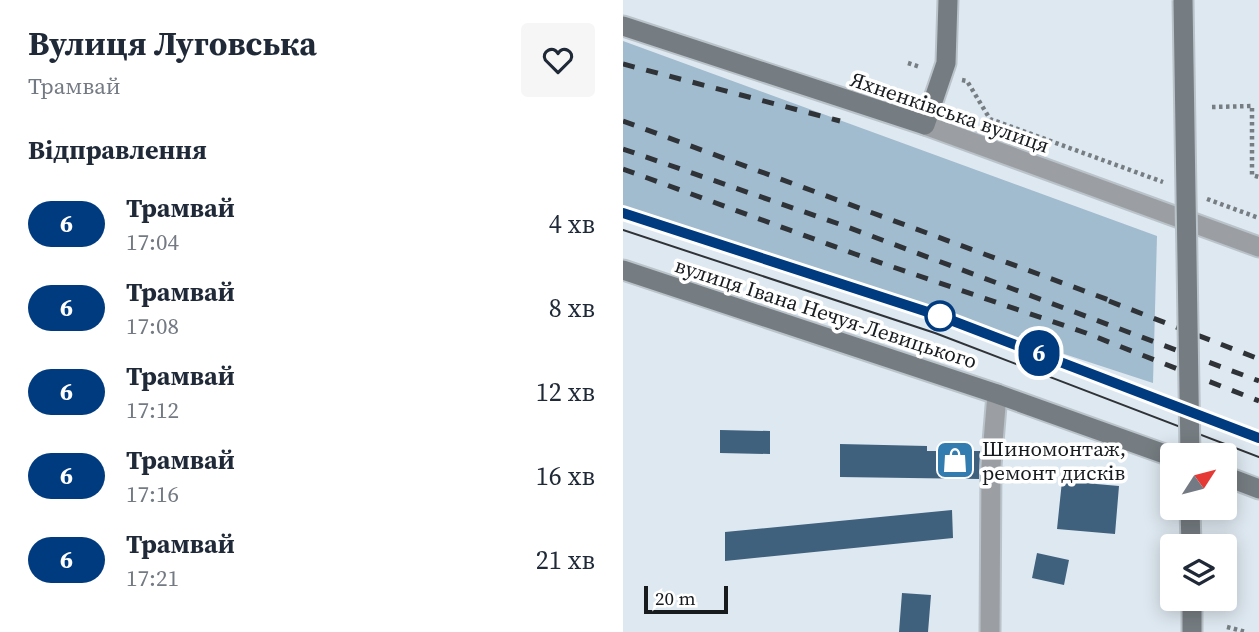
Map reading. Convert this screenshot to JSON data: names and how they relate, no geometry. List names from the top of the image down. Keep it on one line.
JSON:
{"streets":{"main road":["Яхненківська вулиця","вулиця Івана Нечуя-Левицького"]},"places":{"shop":["Шиномонтаж, ремонт дисків"]},"lines":["tram line 6"],"scale_bar":"20 m","north":"top right","page":{"heading":[["Вулиця Луговська","Трамвай"],"Відправлення"],"on_map":"6","list":[{"mark":"6","name":"Трамвай","note":"17:04","value":"4 хв"},{"mark":"6","name":"Трамвай","note":"17:08","value":"8 хв"},{"mark":"6","name":"Трамвай","note":"17:12","value":"12 хв"},{"mark":"6","name":"Трамвай","note":"17:16","value":"16 хв"},{"mark":"6","name":"Трамвай","note":"17:21","value":"21 хв"}],"scale":"20 m"}}
